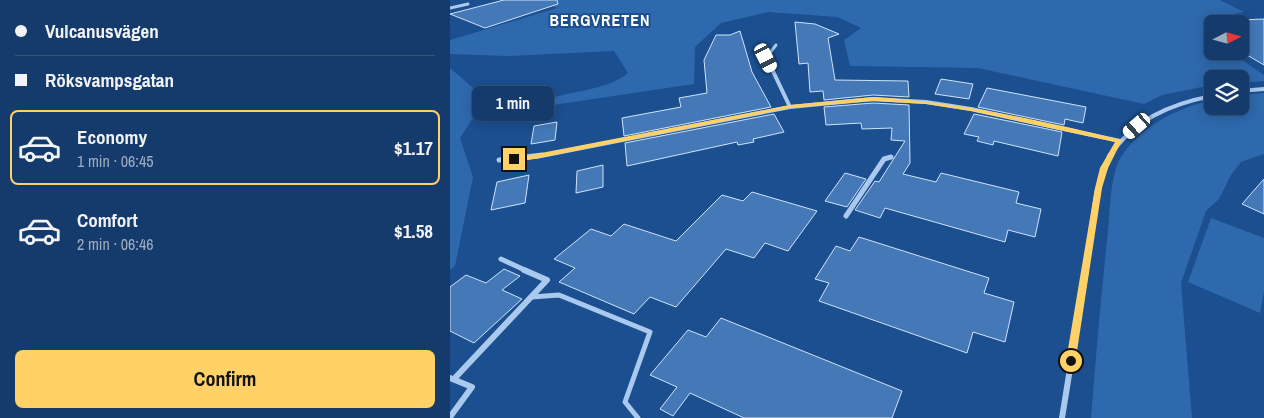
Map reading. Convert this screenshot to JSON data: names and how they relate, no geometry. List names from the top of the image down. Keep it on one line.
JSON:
{"districts":["BERGVRETEN"],"north":"right","page":{"banner":["Vulcanusvägen","Röksvampsgatan"],"bubble":"1 min","list":[{"name":"Economy","note":"1 min · 06:45","value":"$1.17"},{"name":"Comfort","note":"2 min · 06:46","value":"$1.58"}],"buttons":"Confirm"}}
